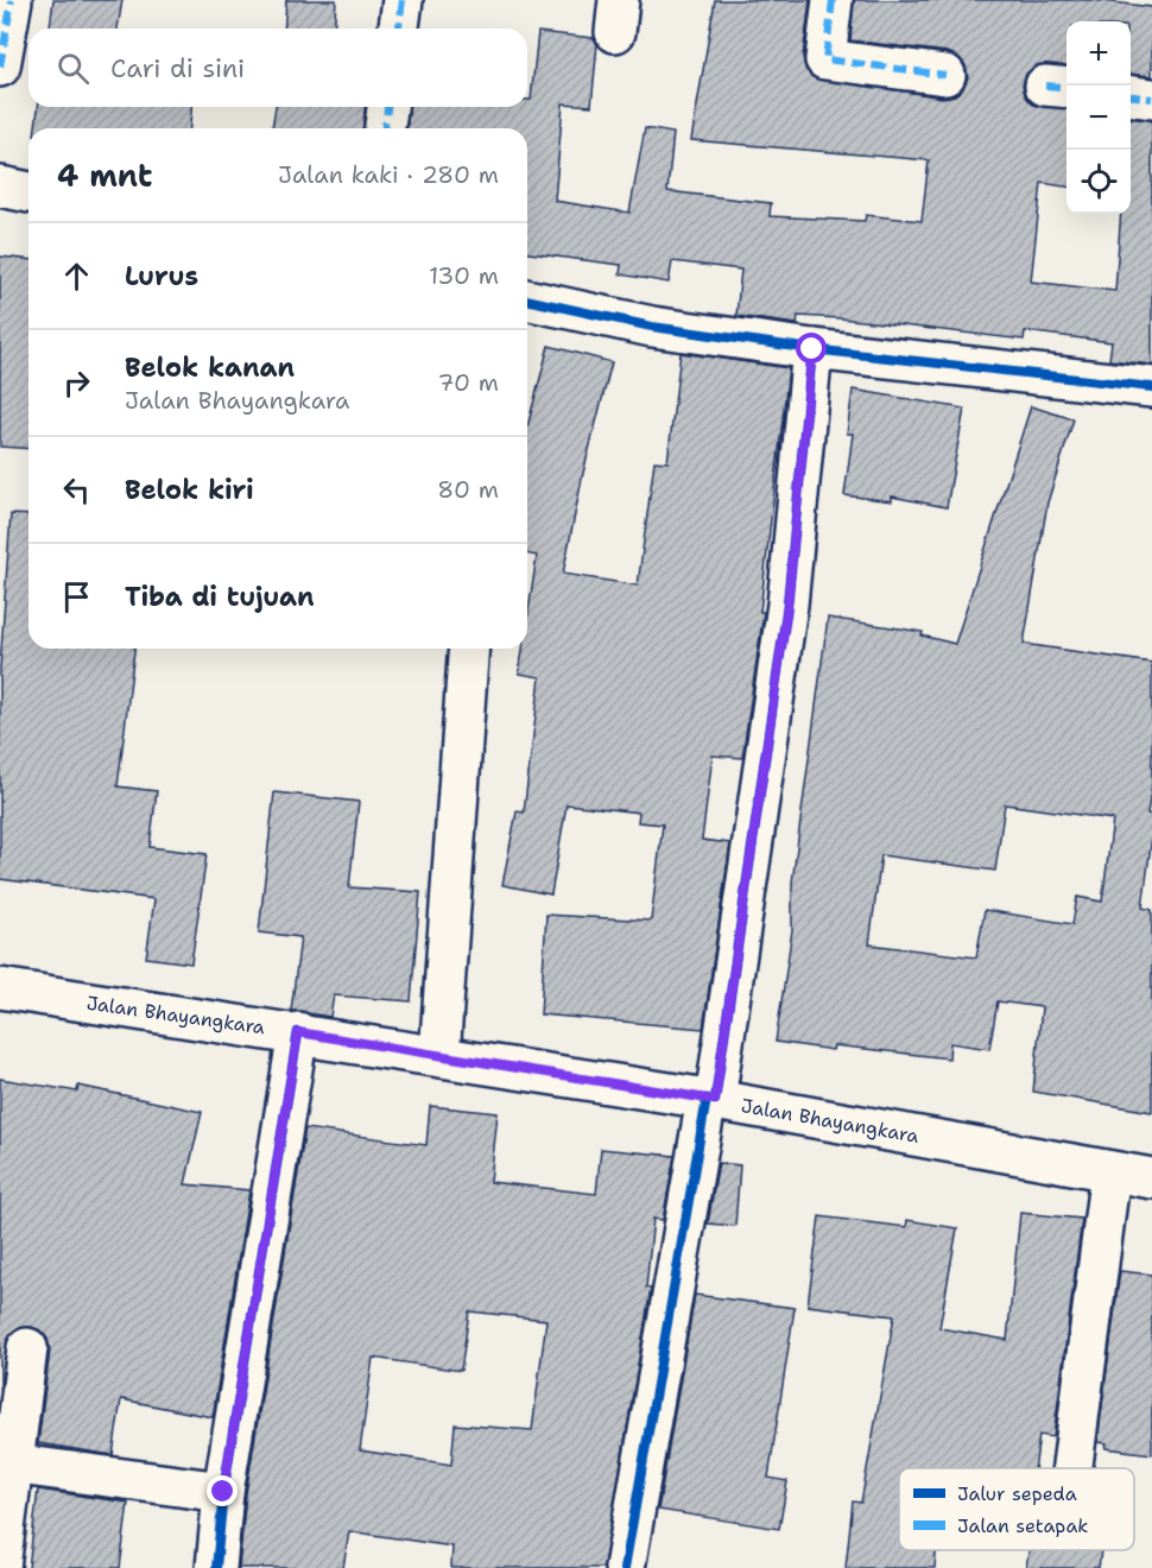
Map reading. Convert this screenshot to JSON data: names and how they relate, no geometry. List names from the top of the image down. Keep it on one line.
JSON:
{"streets":{"street":["Jalan Bhayangkara"]},"legend":["Jalur sepeda","Jalan setapak"],"page":{"map_buttons":["+","−"],"search":"Cari di sini","heading":["4 mnt","Jalan kaki · 280 m"],"list":[["Lurus","130 m"],["Belok kanan","Jalan Bhayangkara","70 m"],["Belok kiri","80 m"],"Tiba di tujuan"]}}
